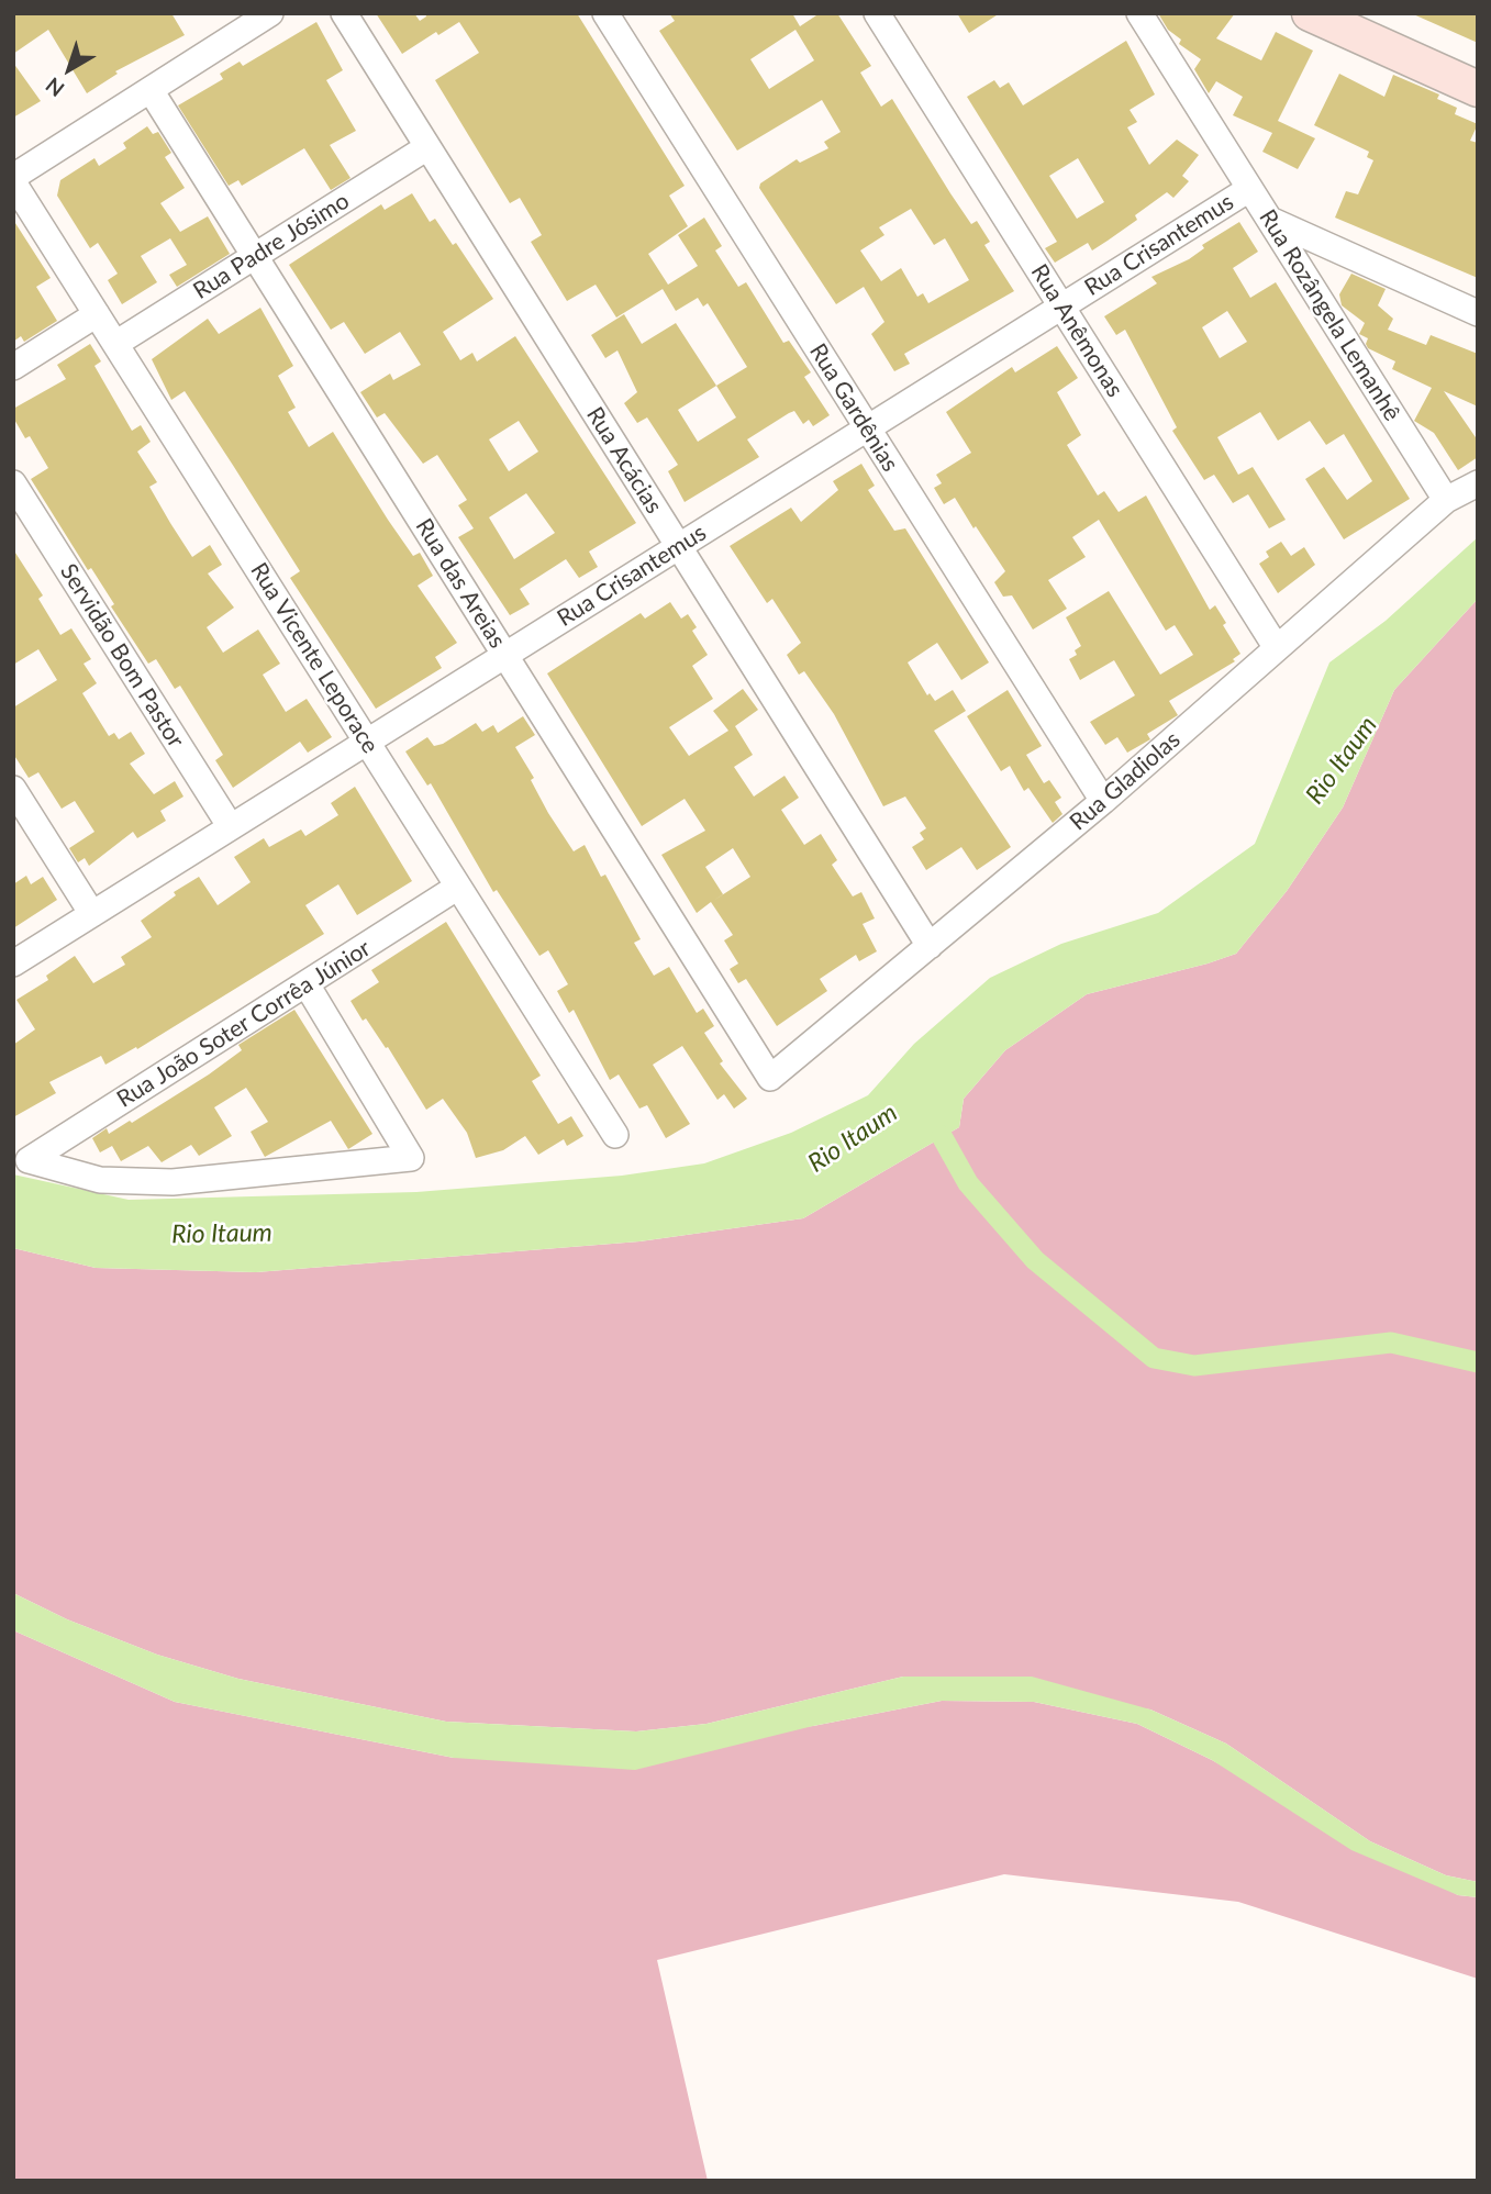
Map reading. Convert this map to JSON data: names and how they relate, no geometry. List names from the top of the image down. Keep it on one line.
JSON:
{"streets":{"street":["Rua Crisantemus","Rua Padre Jósimo","Rua Rozângela Lemanhê","Rua Anêmonas","Rua Gardênias","Rua Acácias","Rua das Areias","Servidão Bom Pastor","Rua Vicente Leporace","Rua Gladiolas","Rua João Soter Corrêa Júnior"]},"crossings":[["Rua Crisantemus","Rua Rozângela Lemanhê"],["Rua Crisantemus","Rua Anêmonas"],["Rua Crisantemus","Rua Gardênias"],["Rua Crisantemus","Rua Acácias"],["Rua Crisantemus","Rua das Areias"],["Rua Crisantemus","Servidão Bom Pastor"],["Rua Crisantemus","Rua Vicente Leporace"],["Rua Padre Jósimo","Rua Acácias"],["Rua Padre Jósimo","Rua das Areias"],["Rua Padre Jósimo","Rua Vicente Leporace"],["Rua Rozângela Lemanhê","Rua Gladiolas"],["Rua Anêmonas","Rua Gladiolas"],["Rua Gardênias","Rua Gladiolas"],["Rua Acácias","Rua Gladiolas"],["Rua das Areias","Rua Gladiolas"],["Rua Vicente Leporace","Rua João Soter Corrêa Júnior"]],"water":["Rio Itaum"],"north":"bottom left"}
